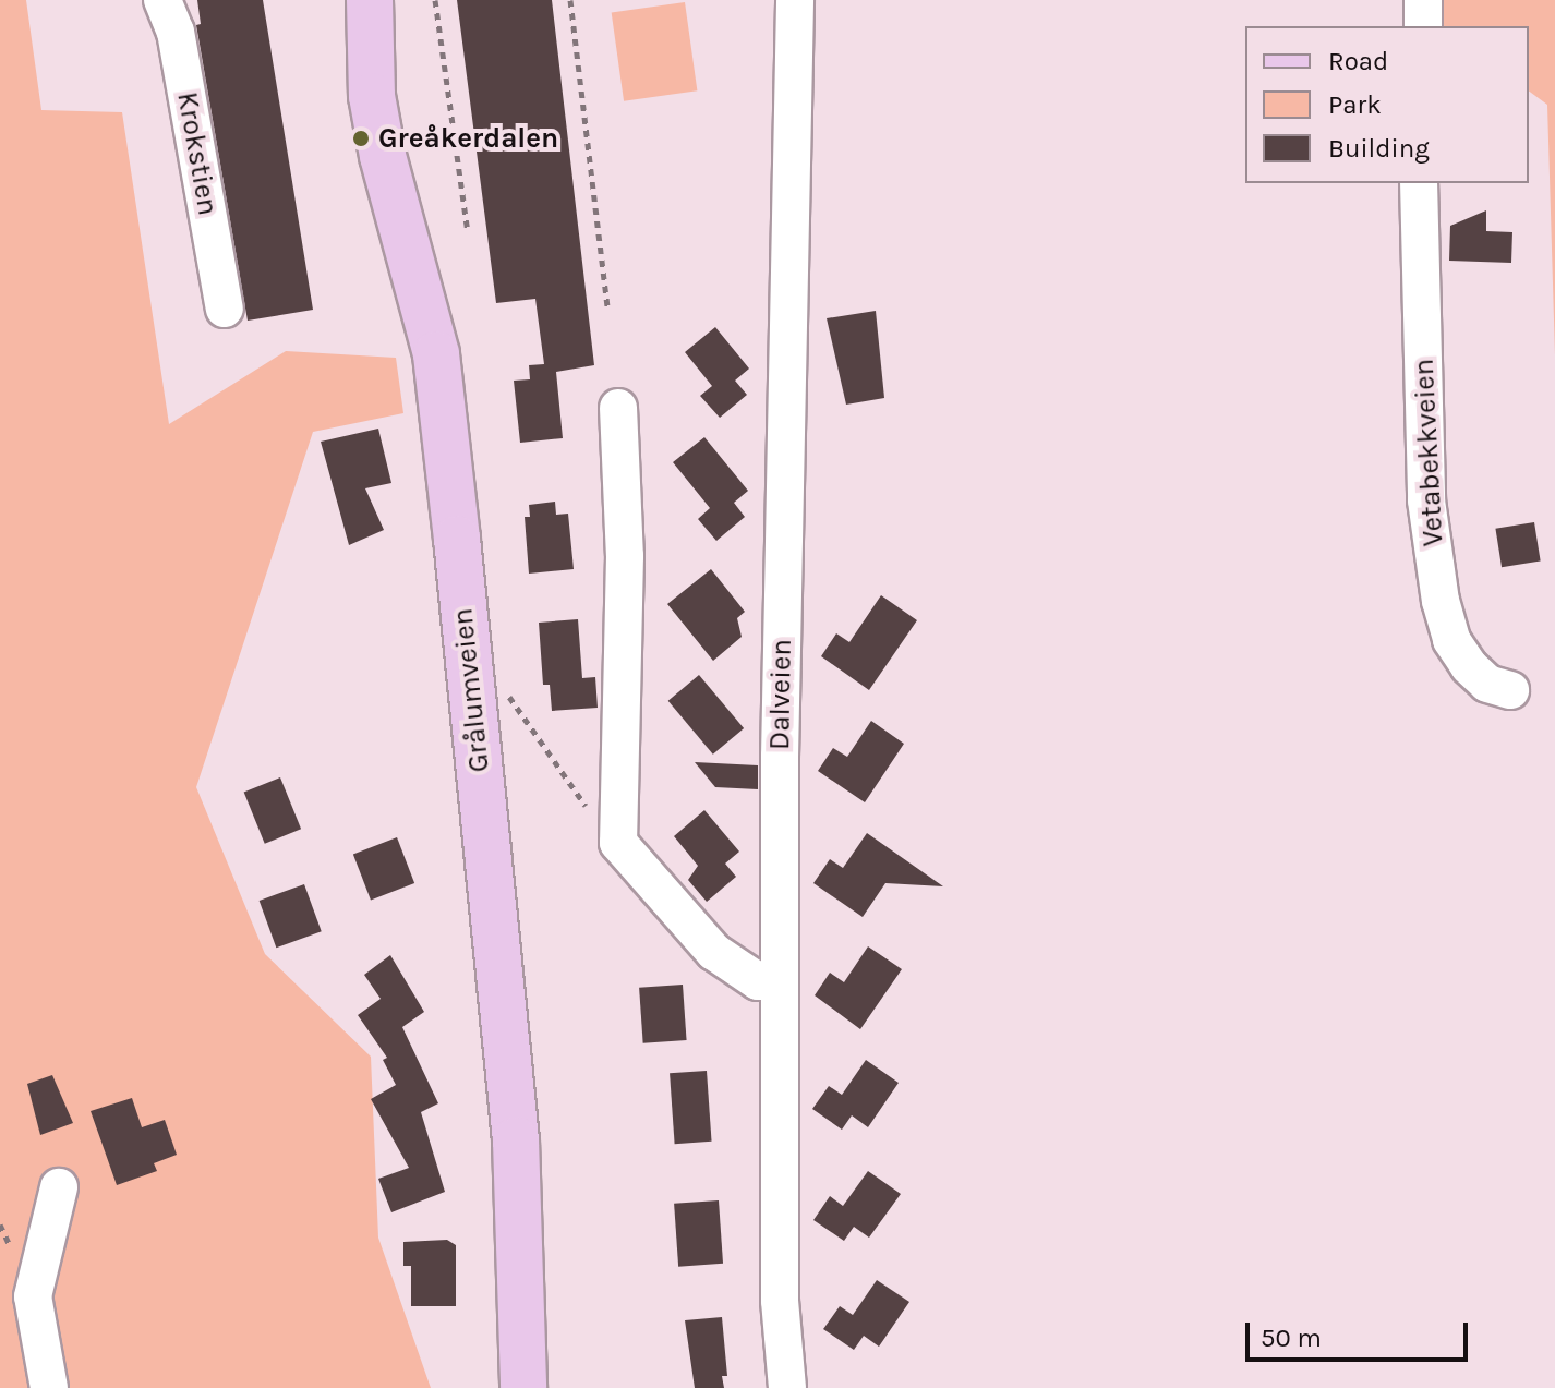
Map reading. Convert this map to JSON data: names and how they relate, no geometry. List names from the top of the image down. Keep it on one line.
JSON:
{"streets":{"main road":["Grålumveien"],"street":["Krokstien","Vetabekkveien","Dalveien"]},"places":["Greåkerdalen"],"legend":["Road","Park","Building"],"scale_bar":"50 m"}
